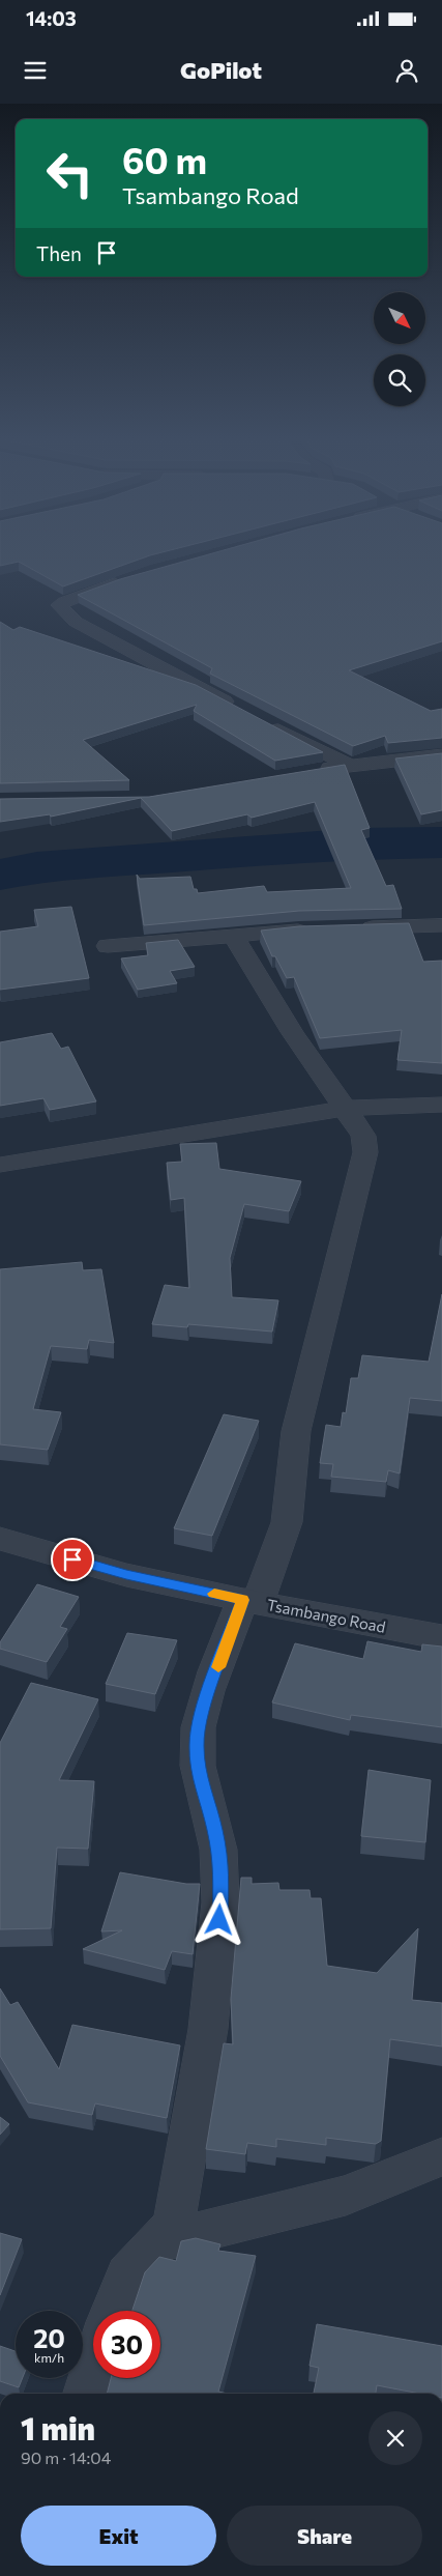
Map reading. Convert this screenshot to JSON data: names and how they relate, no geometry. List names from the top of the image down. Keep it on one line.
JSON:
{"streets":{"street":["Tsambango Road"]},"north":"bottom right","page":{"status":"14:03","header":"GoPilot","turn":["60 m","Tsambango Road"],"then":"Then","speed":"20 km/h","limit":"30","heading":["1 min","90 m · 14:04"],"buttons":["Exit","Share"]}}
